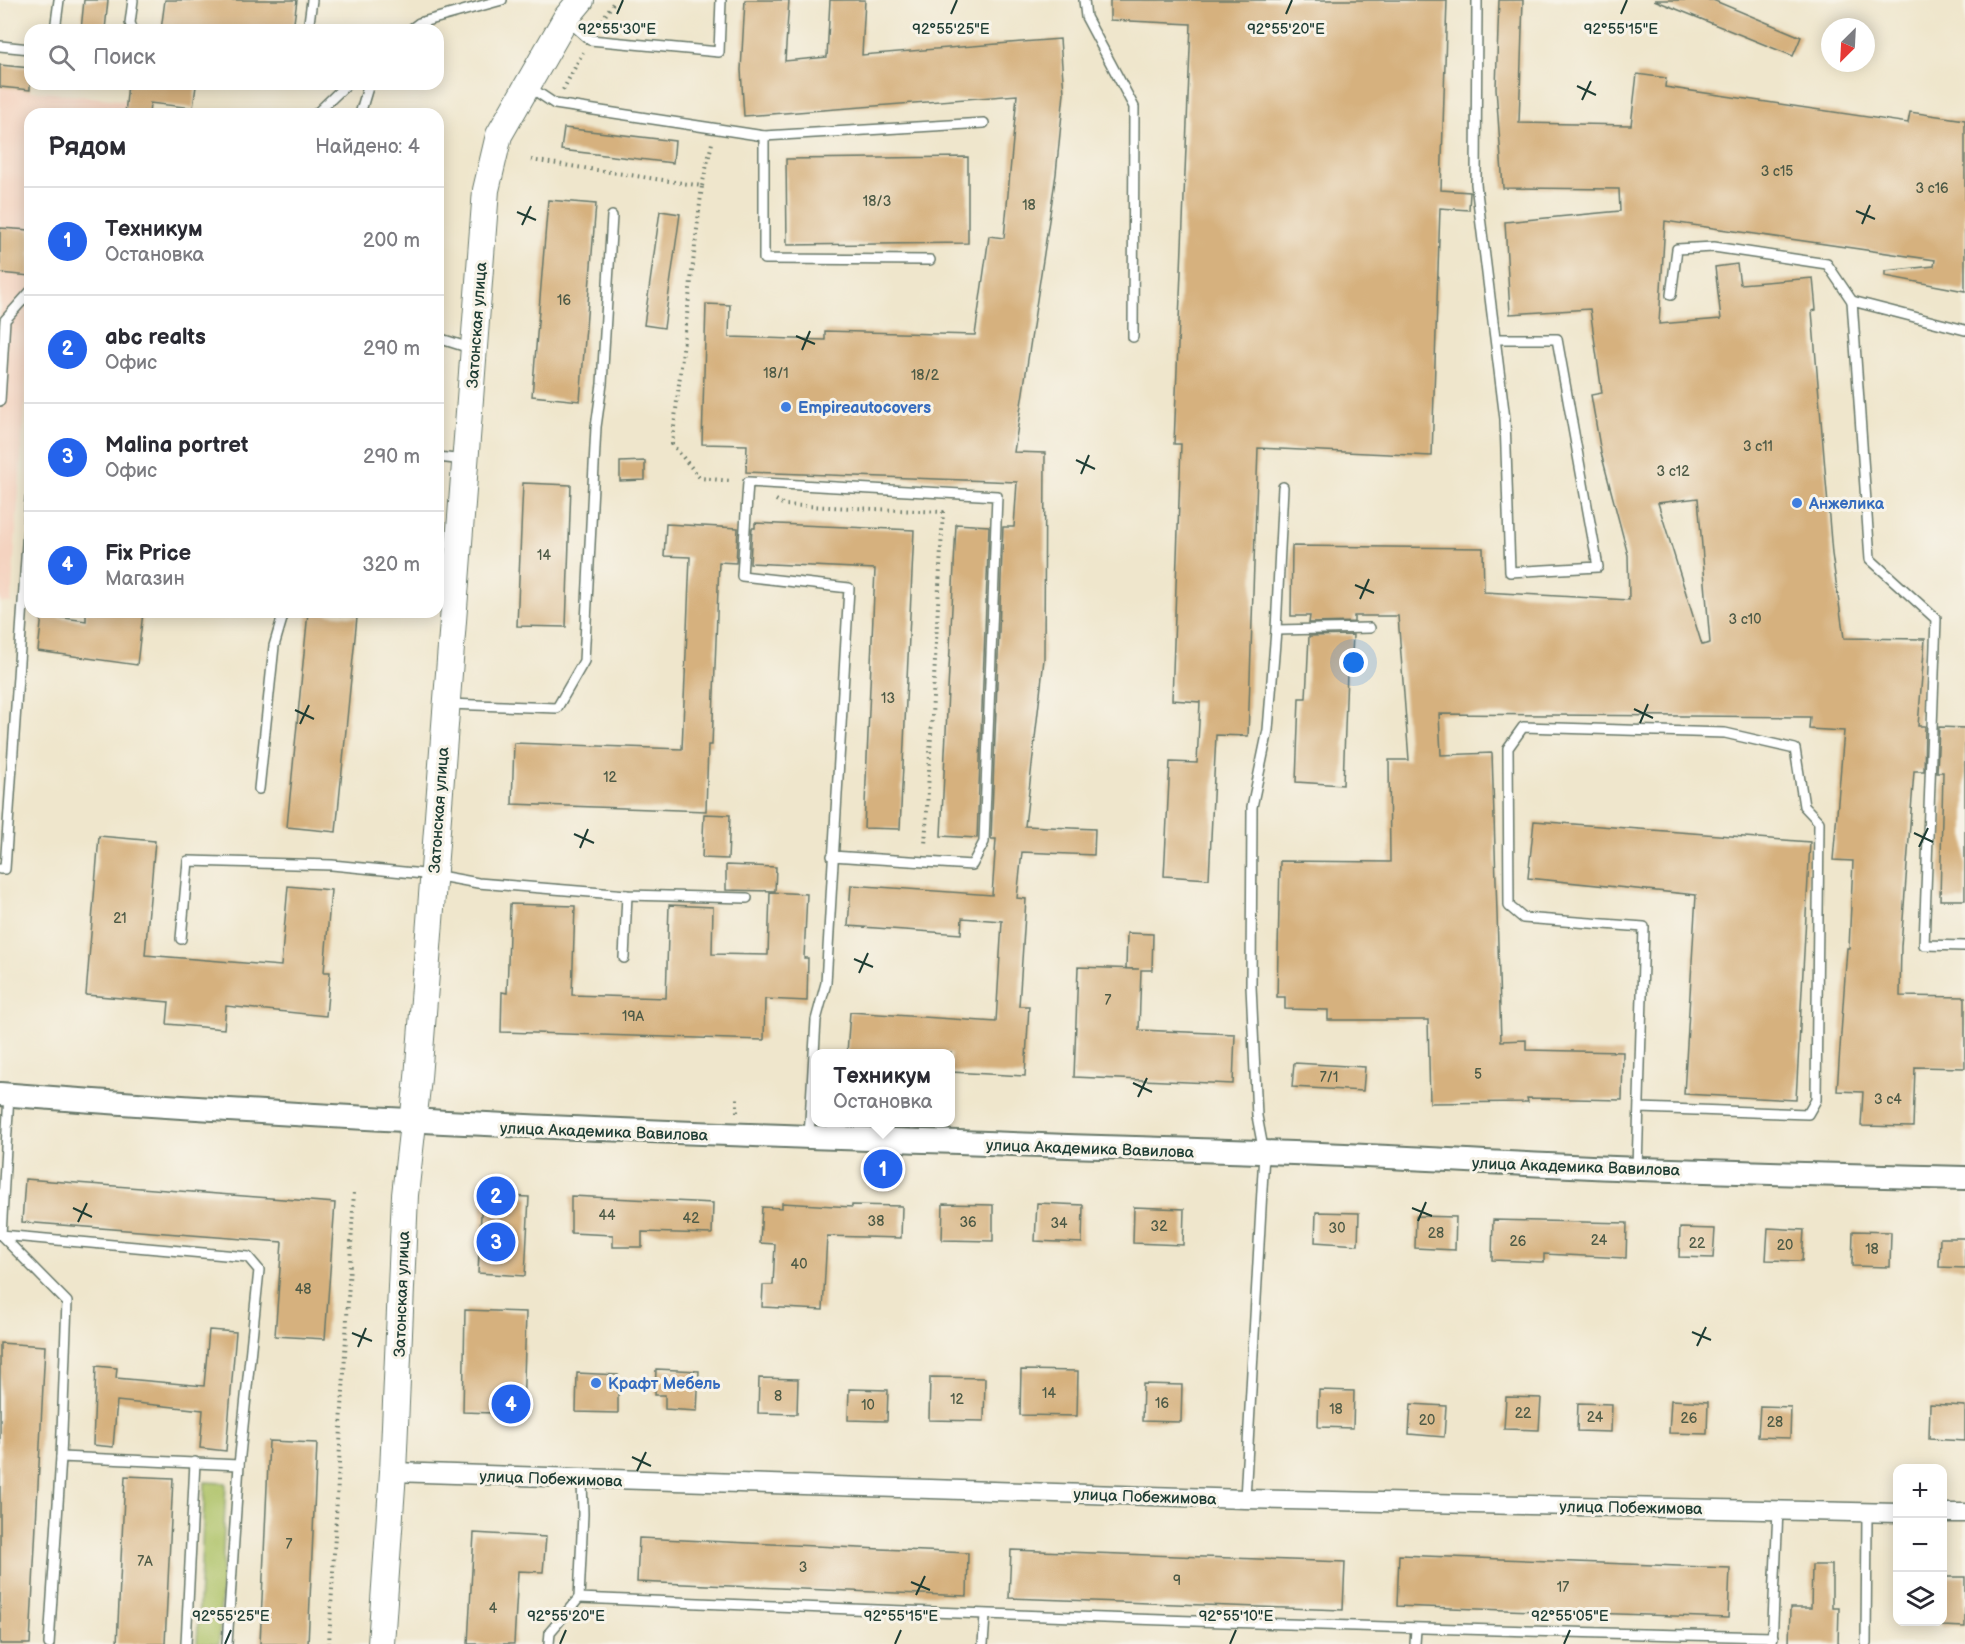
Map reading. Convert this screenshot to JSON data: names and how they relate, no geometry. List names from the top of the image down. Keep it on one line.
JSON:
{"streets":{"main road":["Затонская улица"],"street":["улица Академика Вавилова","улица Побежимова"]},"crossings":[["Затонская улица","улица Академика Вавилова"],["Затонская улица","улица Побежимова"]],"places":["Empireautocovers","Анжелика","Крафт Мебель"],"house_numbers":["3 с15","3 с16","18/3","18","16","18/1","18/2","3 с11","3 с12","14","3 с10","13","12","21","7","19А","5","7/1","3 с4","44","42","38","36","34","32","30","28","24","26","22","20","18","40","48","14","8","12","16","10","18","22","24","26","20","28","7","7А","3","9","17","4"],"north":"bottom left","page":{"search":"Поиск","heading":["Рядом","Найдено: 4"],"list":[{"mark":"1","name":"Техникум","note":"Остановка","value":"200 m"},{"mark":"2","name":"abc realts","note":"Офис","value":"290 m"},{"mark":"3","name":"Malina portret","note":"Офис","value":"290 m"},{"mark":"4","name":"Fix Price","note":"Магазин","value":"320 m"}],"popup":["Техникум","Остановка"],"pins":["1","2","3","4"],"map_buttons":["+","−"]},"coordinates":["92°55'30\"E","92°55'25\"E","92°55'20\"E","92°55'15\"E","92°55'10\"E","92°55'05\"E"]}
